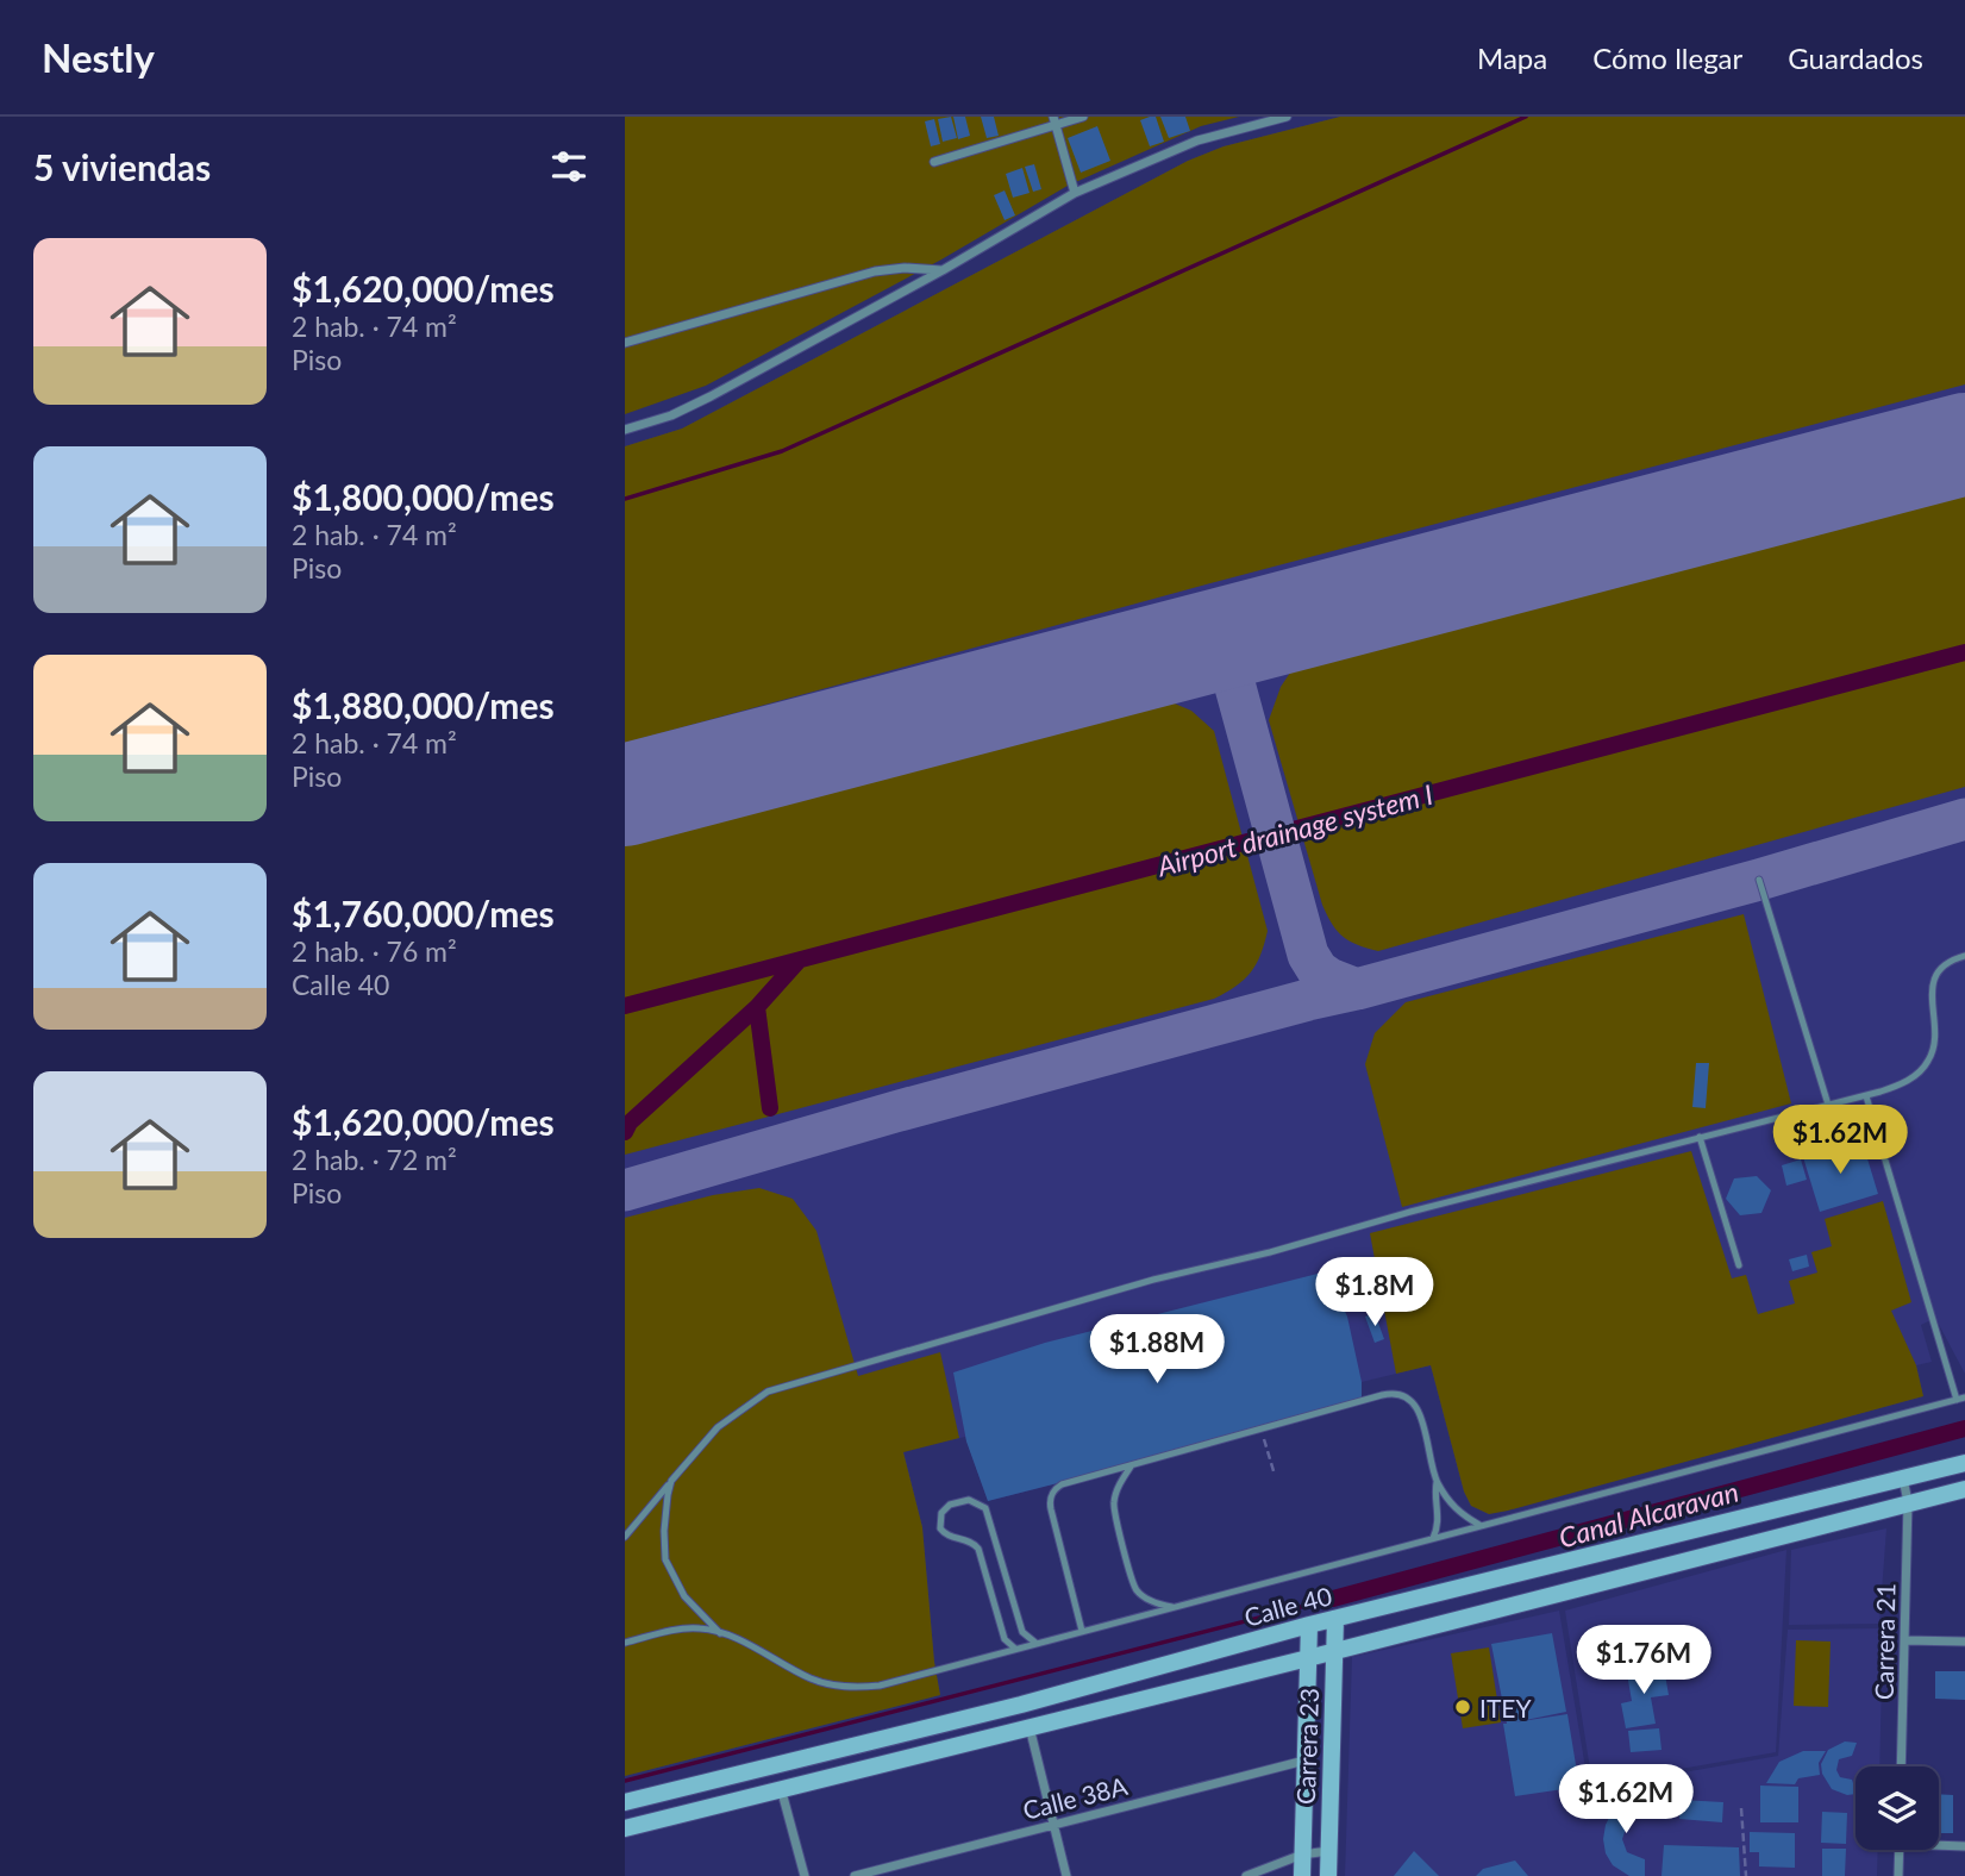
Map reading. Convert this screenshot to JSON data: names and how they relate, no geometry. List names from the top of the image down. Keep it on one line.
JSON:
{"streets":{"main road":["Calle 40","Carrera 23"],"street":["Carrera 21","Calle 38A"]},"crossings":[["Calle 40","Carrera 21"],["Calle 40","Carrera 23"],["Carrera 23","Calle 38A"]],"water":["Airport drainage system I","Canal Alcaravan"],"places":["ITEY"],"page":{"header":"Nestly","nav":["Mapa","Cómo llegar","Guardados"],"heading":"5 viviendas","list":[{"name":"$1,620,000/mes","note":"2 hab. · 74 m² · Piso"},{"name":"$1,800,000/mes","note":"2 hab. · 74 m² · Piso"},{"name":"$1,880,000/mes","note":"2 hab. · 74 m² · Piso"},{"name":"$1,760,000/mes","note":"2 hab. · 76 m² · Calle 40"},{"name":"$1,620,000/mes","note":"2 hab. · 72 m² · Piso"}],"price":["$1.62M","$1.8M","$1.88M","$1.76M","$1.62M"]}}
